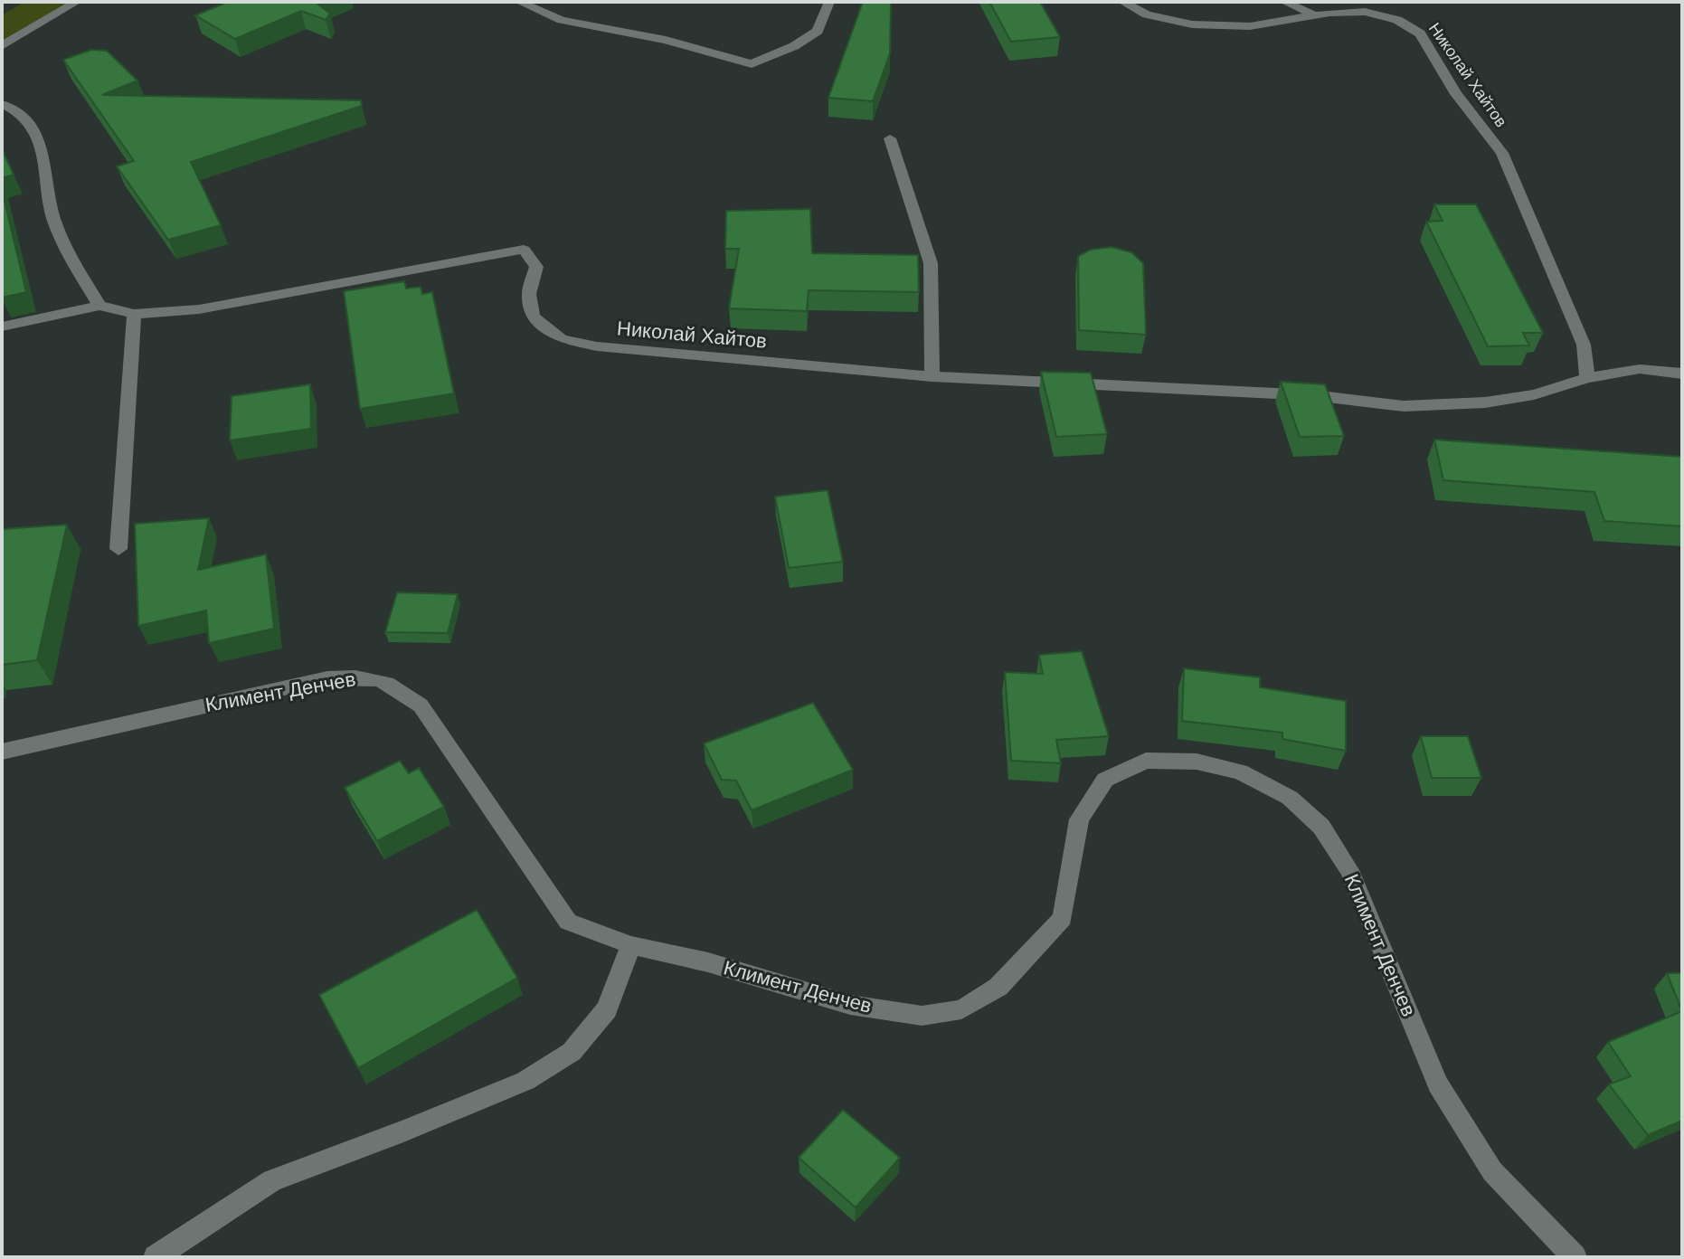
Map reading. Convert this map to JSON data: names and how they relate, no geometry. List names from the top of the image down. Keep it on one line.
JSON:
{"streets":{"street":["Николай Хайтов","Климент Денчев"]}}
